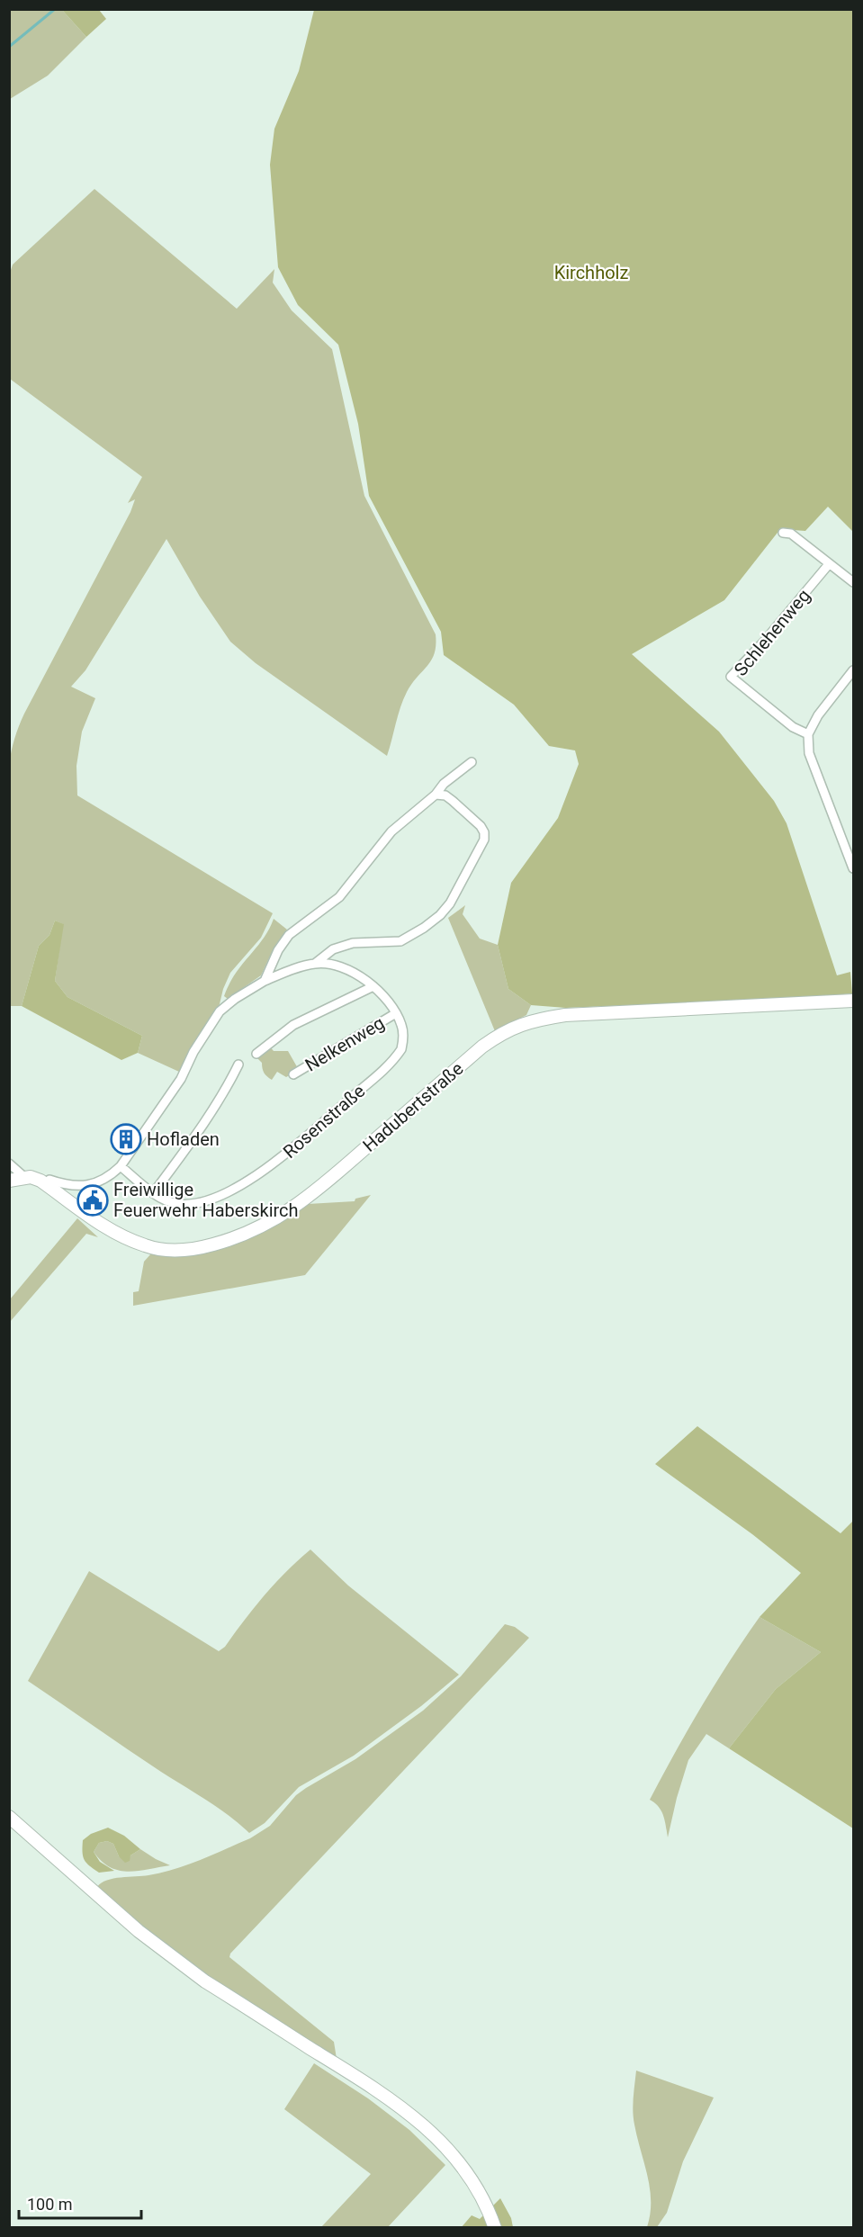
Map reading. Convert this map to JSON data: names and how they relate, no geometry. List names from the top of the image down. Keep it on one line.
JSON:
{"streets":{"street":["Schlehenweg","Nelkenweg","Hadubertstraße","Rosenstraße"]},"crossings":[["Nelkenweg","Rosenstraße"],["Hadubertstraße","Rosenstraße"]],"parks":["Kirchholz"],"places":{"building":["Hofladen"],"public building":["Freiwillige Feuerwehr Haberskirch"]},"scale_bar":"100 m"}
